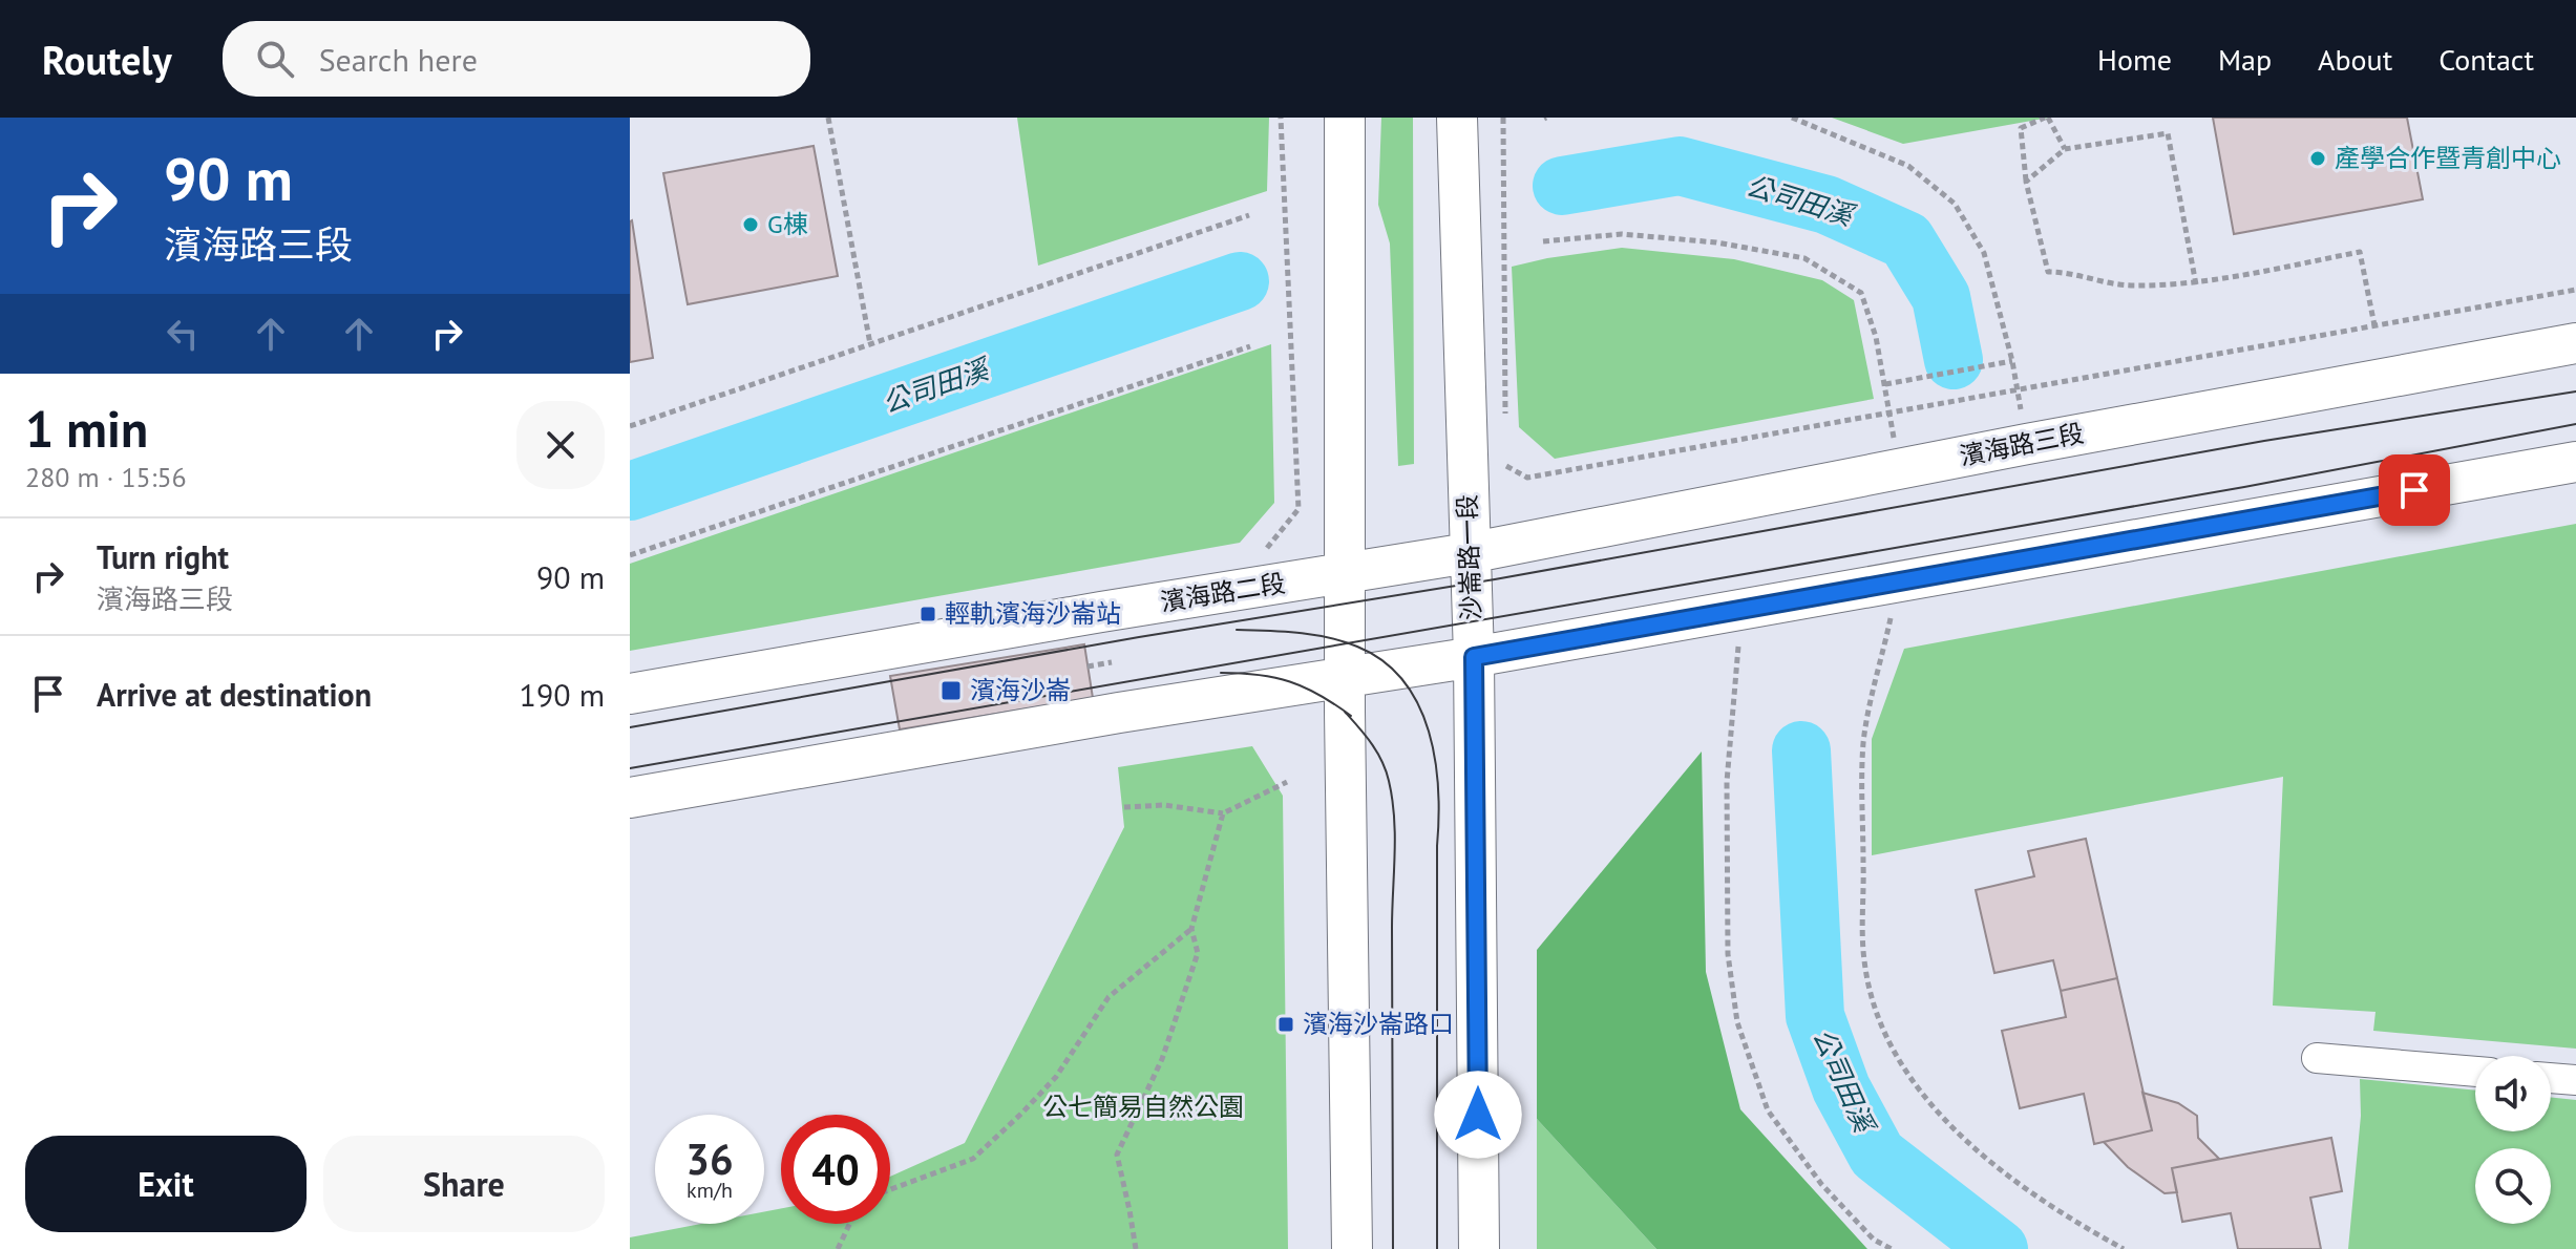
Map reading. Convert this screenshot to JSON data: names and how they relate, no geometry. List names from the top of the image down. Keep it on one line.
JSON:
{"streets":{"street":["濱海路三段","沙崙路一段","濱海路二段"]},"crossings":[["濱海路三段","沙崙路一段"],["濱海路三段","濱海路二段"],["沙崙路一段","濱海路二段"]],"water":["公司田溪"],"parks":["公七簡易自然公園"],"places":{"other":["產學合作暨青創中心","G棟"],"transit":["輕軌濱海沙崙站","濱海沙崙","濱海沙崙路口"]},"page":{"header":"Routely","search":"Search here","nav":["Home","Map","About","Contact"],"turn":["90 m","濱海路三段"],"heading":["1 min","280 m · 15:56"],"list":[{"name":"Turn right","note":"濱海路三段","value":"90 m"},{"name":"Arrive at destination","value":"190 m"}],"speed":"36 km/h","limit":"40","buttons":["Exit","Share"]}}
